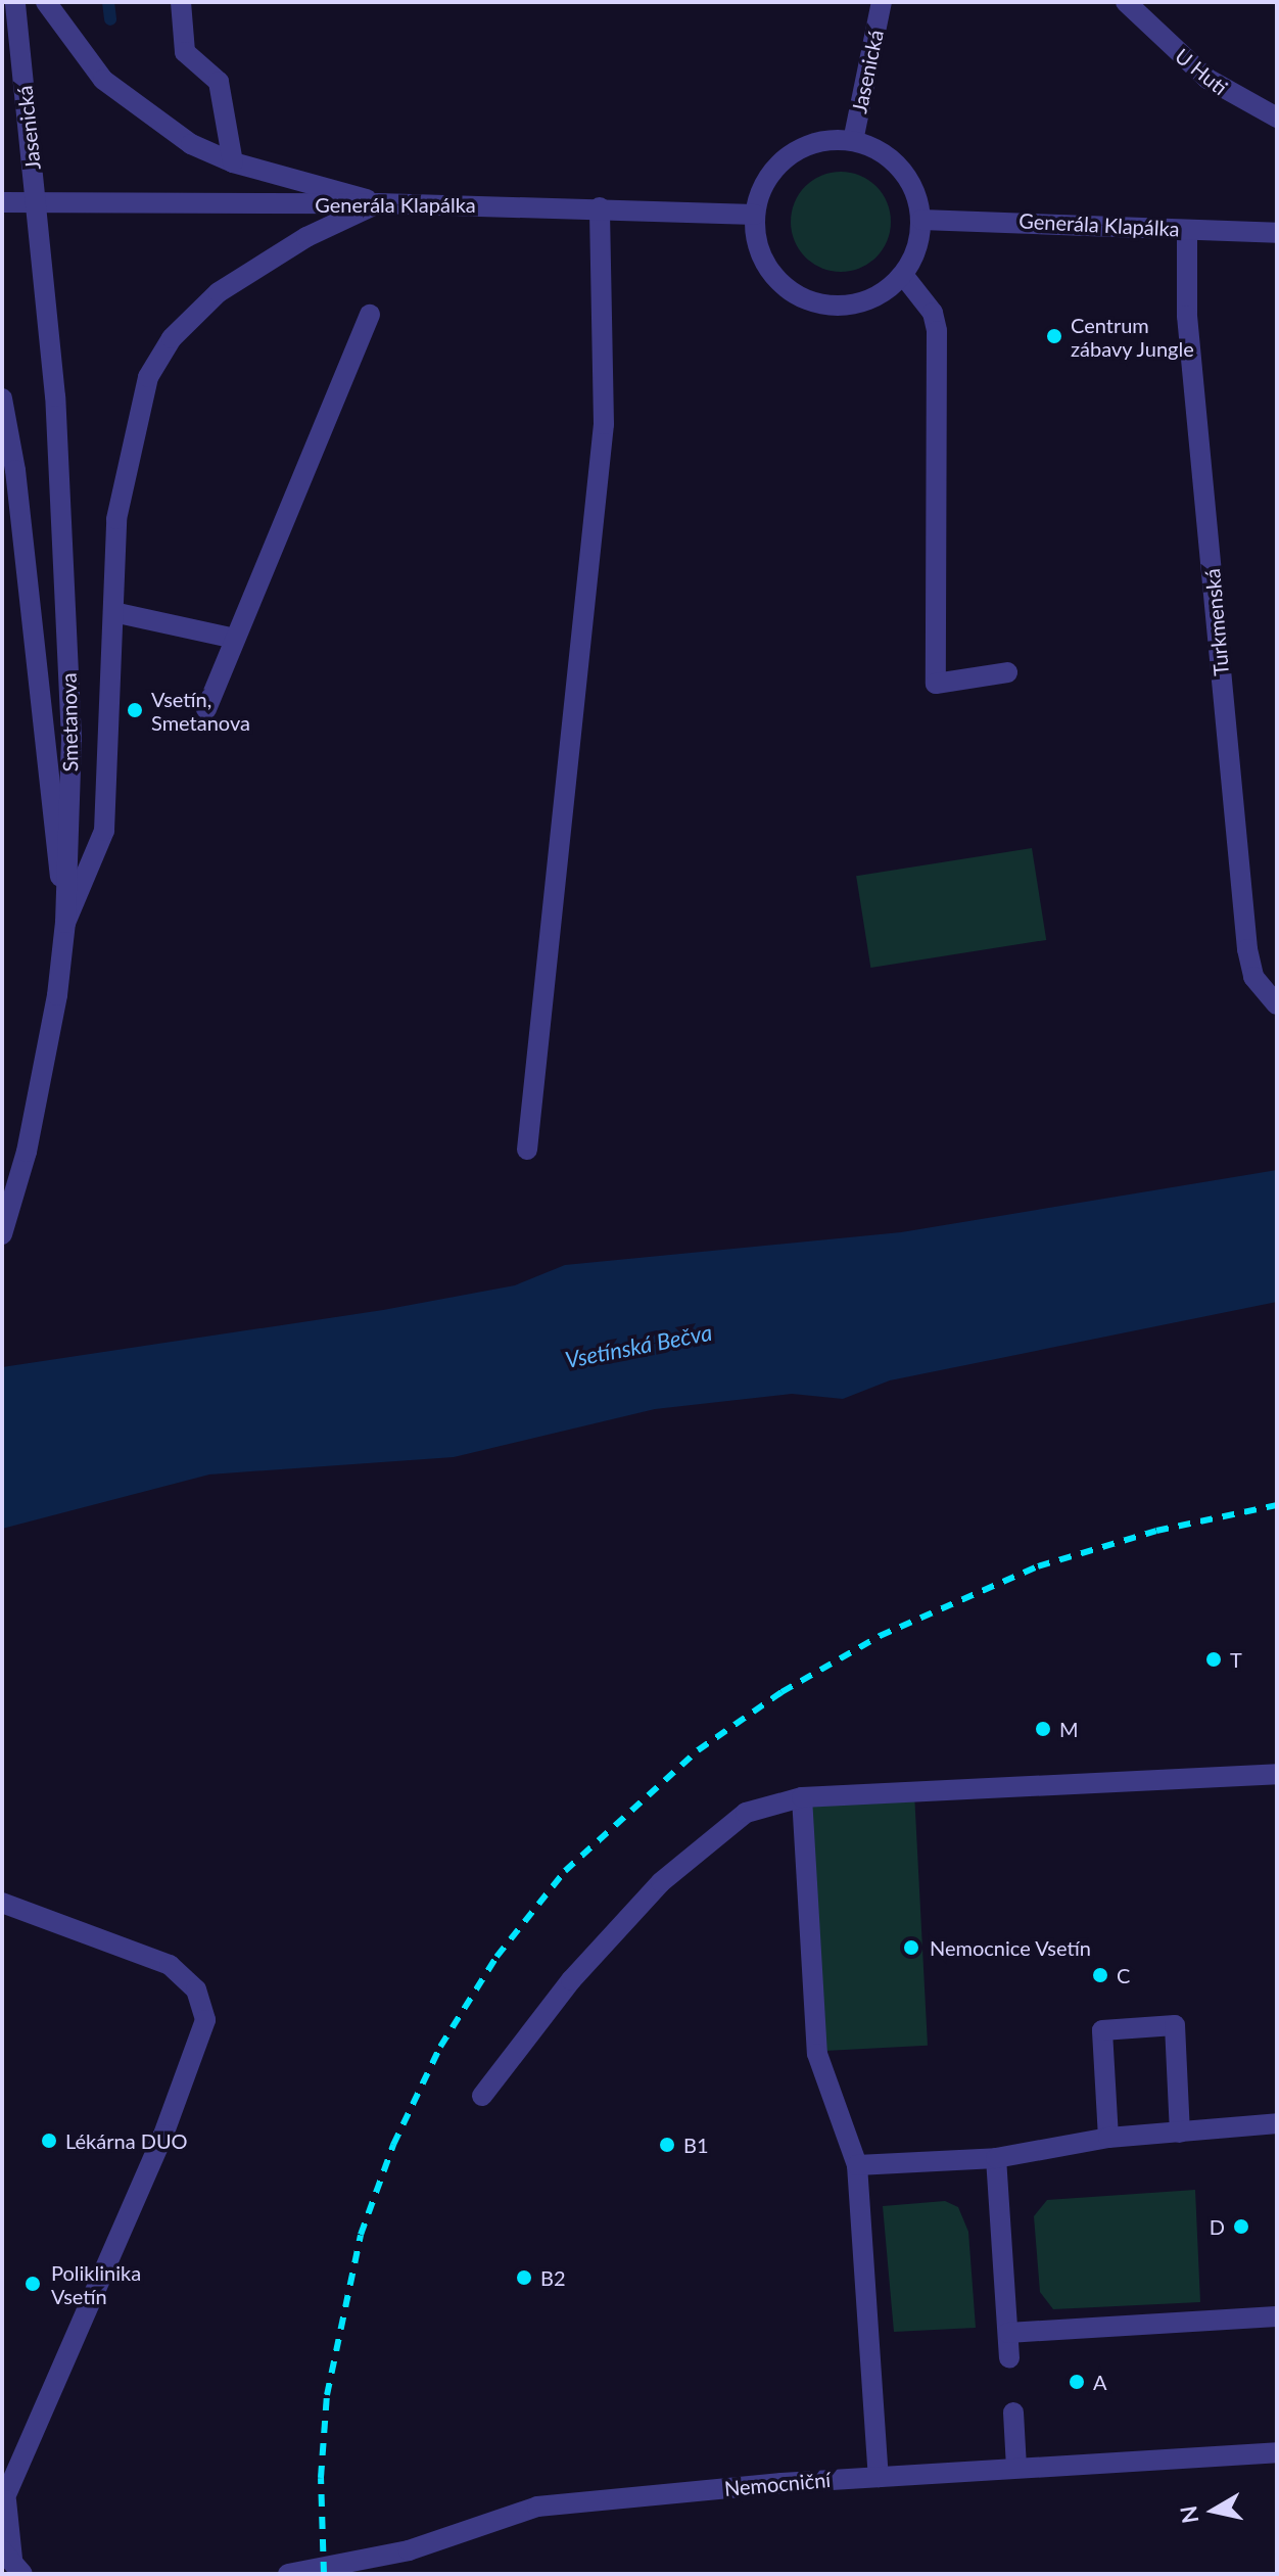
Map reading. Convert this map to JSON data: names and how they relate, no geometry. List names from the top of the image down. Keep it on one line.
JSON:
{"streets":{"street":["Jasenická","U Huti","Generála Klapálka","Turkmenská","Smetanova","Nemocniční"]},"crossings":[["Jasenická","Generála Klapálka"],["Jasenická","Smetanova"],["Generála Klapálka","Turkmenská"],["Generála Klapálka","Smetanova"]],"water":["Vsetínská Bečva"],"places":["Centrum zábavy Jungle","Vsetín, Smetanova","T","M","Nemocnice Vsetín","C","Lékárna DUO","B1","D","B2","Poliklinika Vsetín","A"],"north":"left"}
